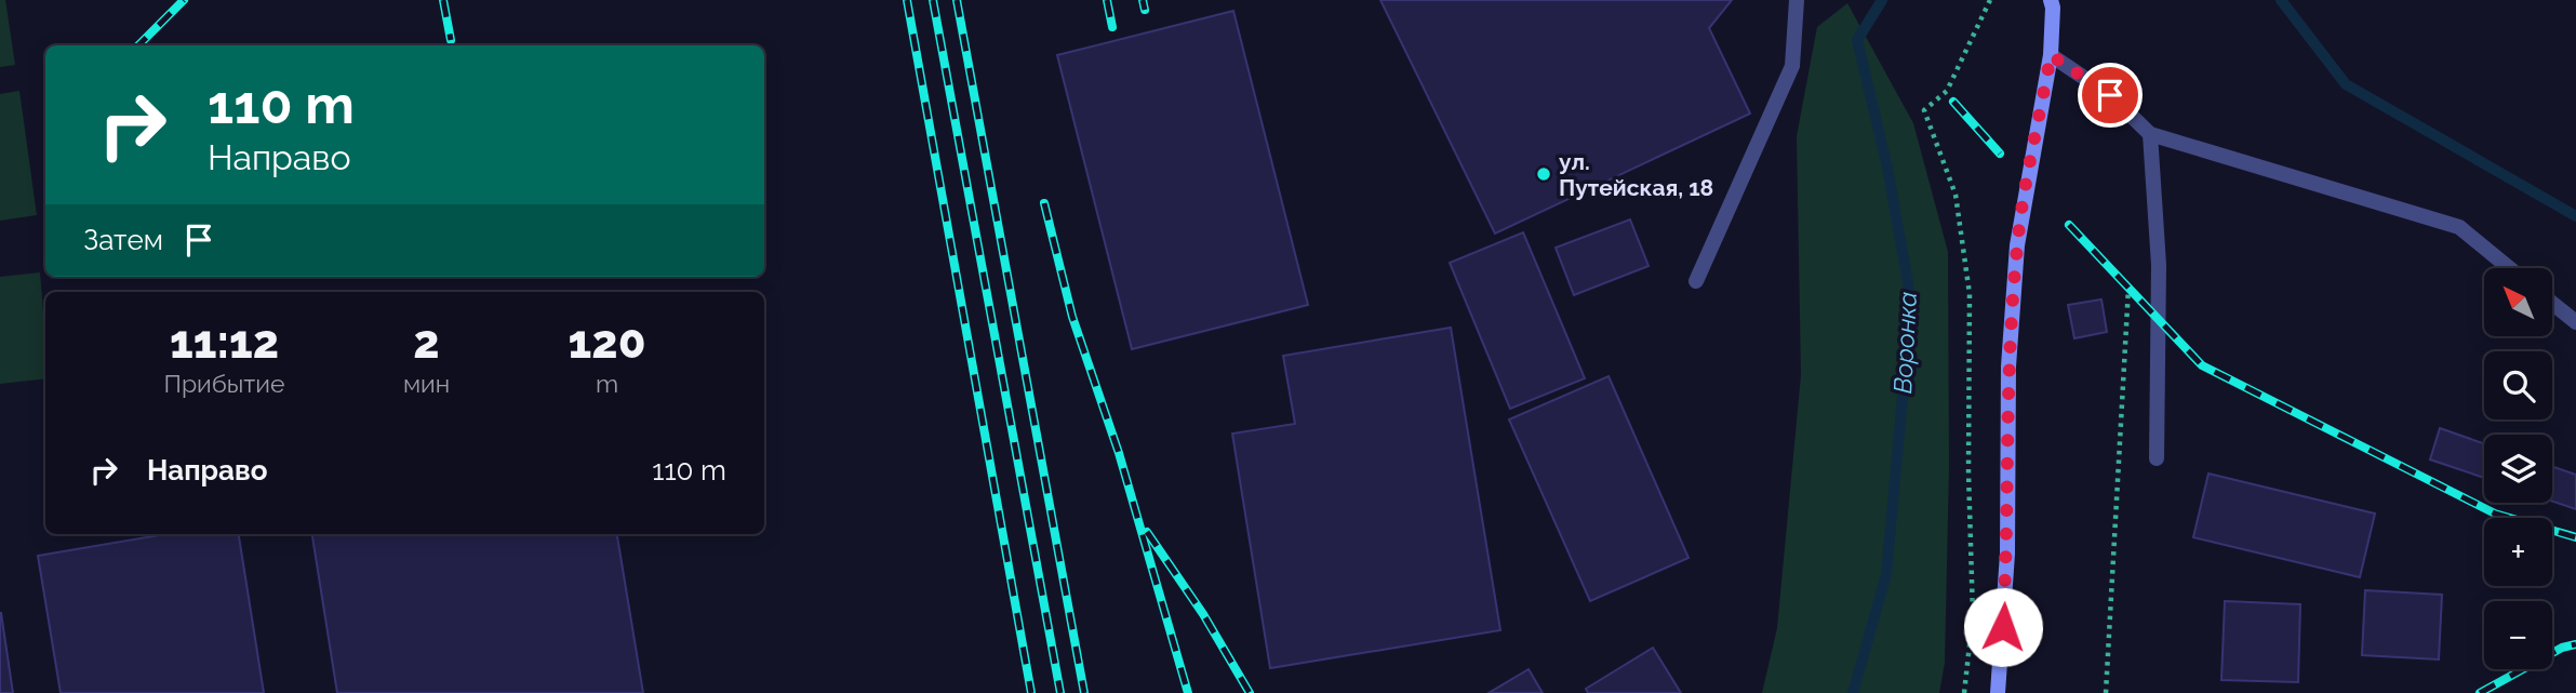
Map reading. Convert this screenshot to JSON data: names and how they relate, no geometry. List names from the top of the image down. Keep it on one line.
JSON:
{"water":["Воронка"],"places":["ул. Путейская, 18"],"north":"top left","page":{"turn":["110 m","Направо"],"then":"Затем","map_buttons":["+","−"],"eta":["11:12","Прибытие","2","мин","120","m"],"list":[{"name":"Направо","value":"110 m"}]}}
